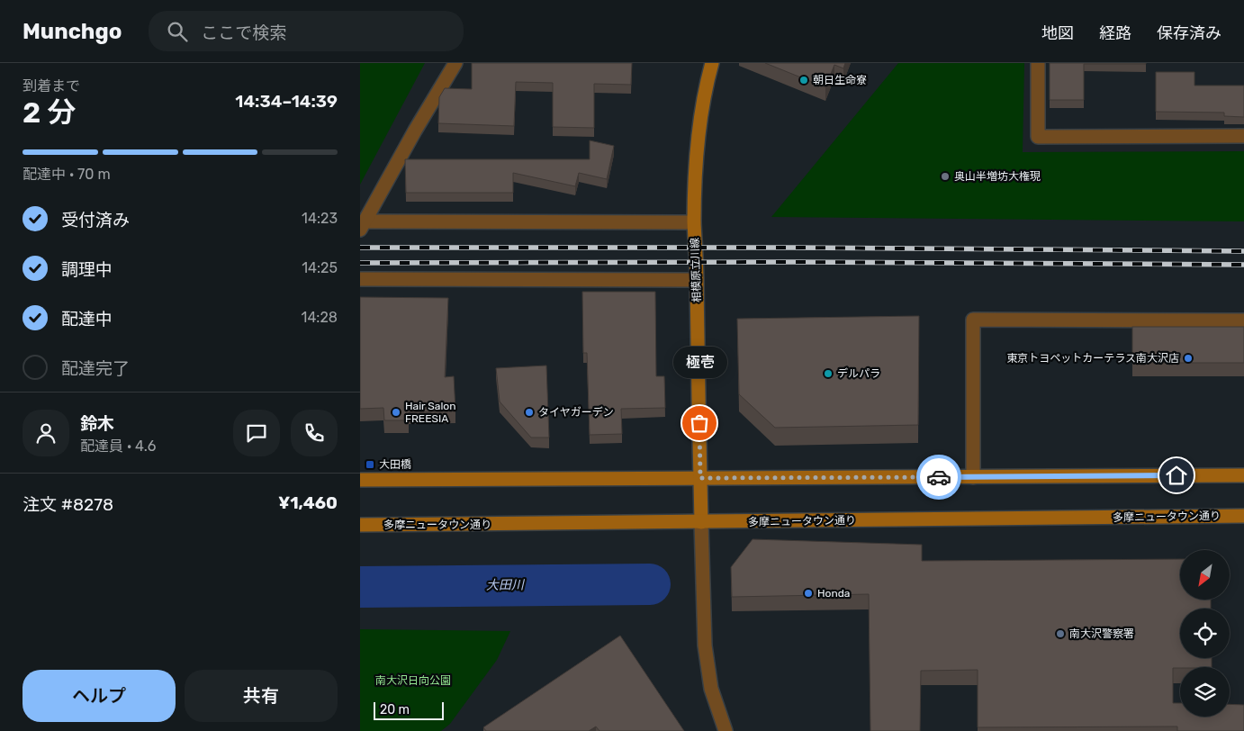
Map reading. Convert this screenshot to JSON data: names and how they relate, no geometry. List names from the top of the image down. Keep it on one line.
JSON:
{"streets":{"main road":["相模原立川線","多摩ニュータウン通り"]},"crossings":[["相模原立川線","多摩ニュータウン通り"]],"water":["大田川"],"parks":["南大沢日向公園"],"places":{"other":["朝日生命寮","奥山半増坊大権現","東京トヨペットカーテラス南大沢店","デルパラ","Hair Salon FREESIA","タイヤガーデン","極壱","Honda","南大沢警察署"],"transit":["大田橋"]},"scale_bar":"20 m","north":"bottom left","page":{"header":"Munchgo","search":"ここで検索","nav":["地図","経路","保存済み"],"heading":["2 分","到着まで","14:34–14:39"],"panel":["鈴木","配達員 · 4.6","注文 #8278","¥1,460"],"bar":"配達中 · 70 m","list":[["受付済み","14:23"],["調理中","14:25"],["配達中","14:28"],"配達完了"],"bubble":"極壱","buttons":["ヘルプ","共有"],"scale":"20 m"}}
